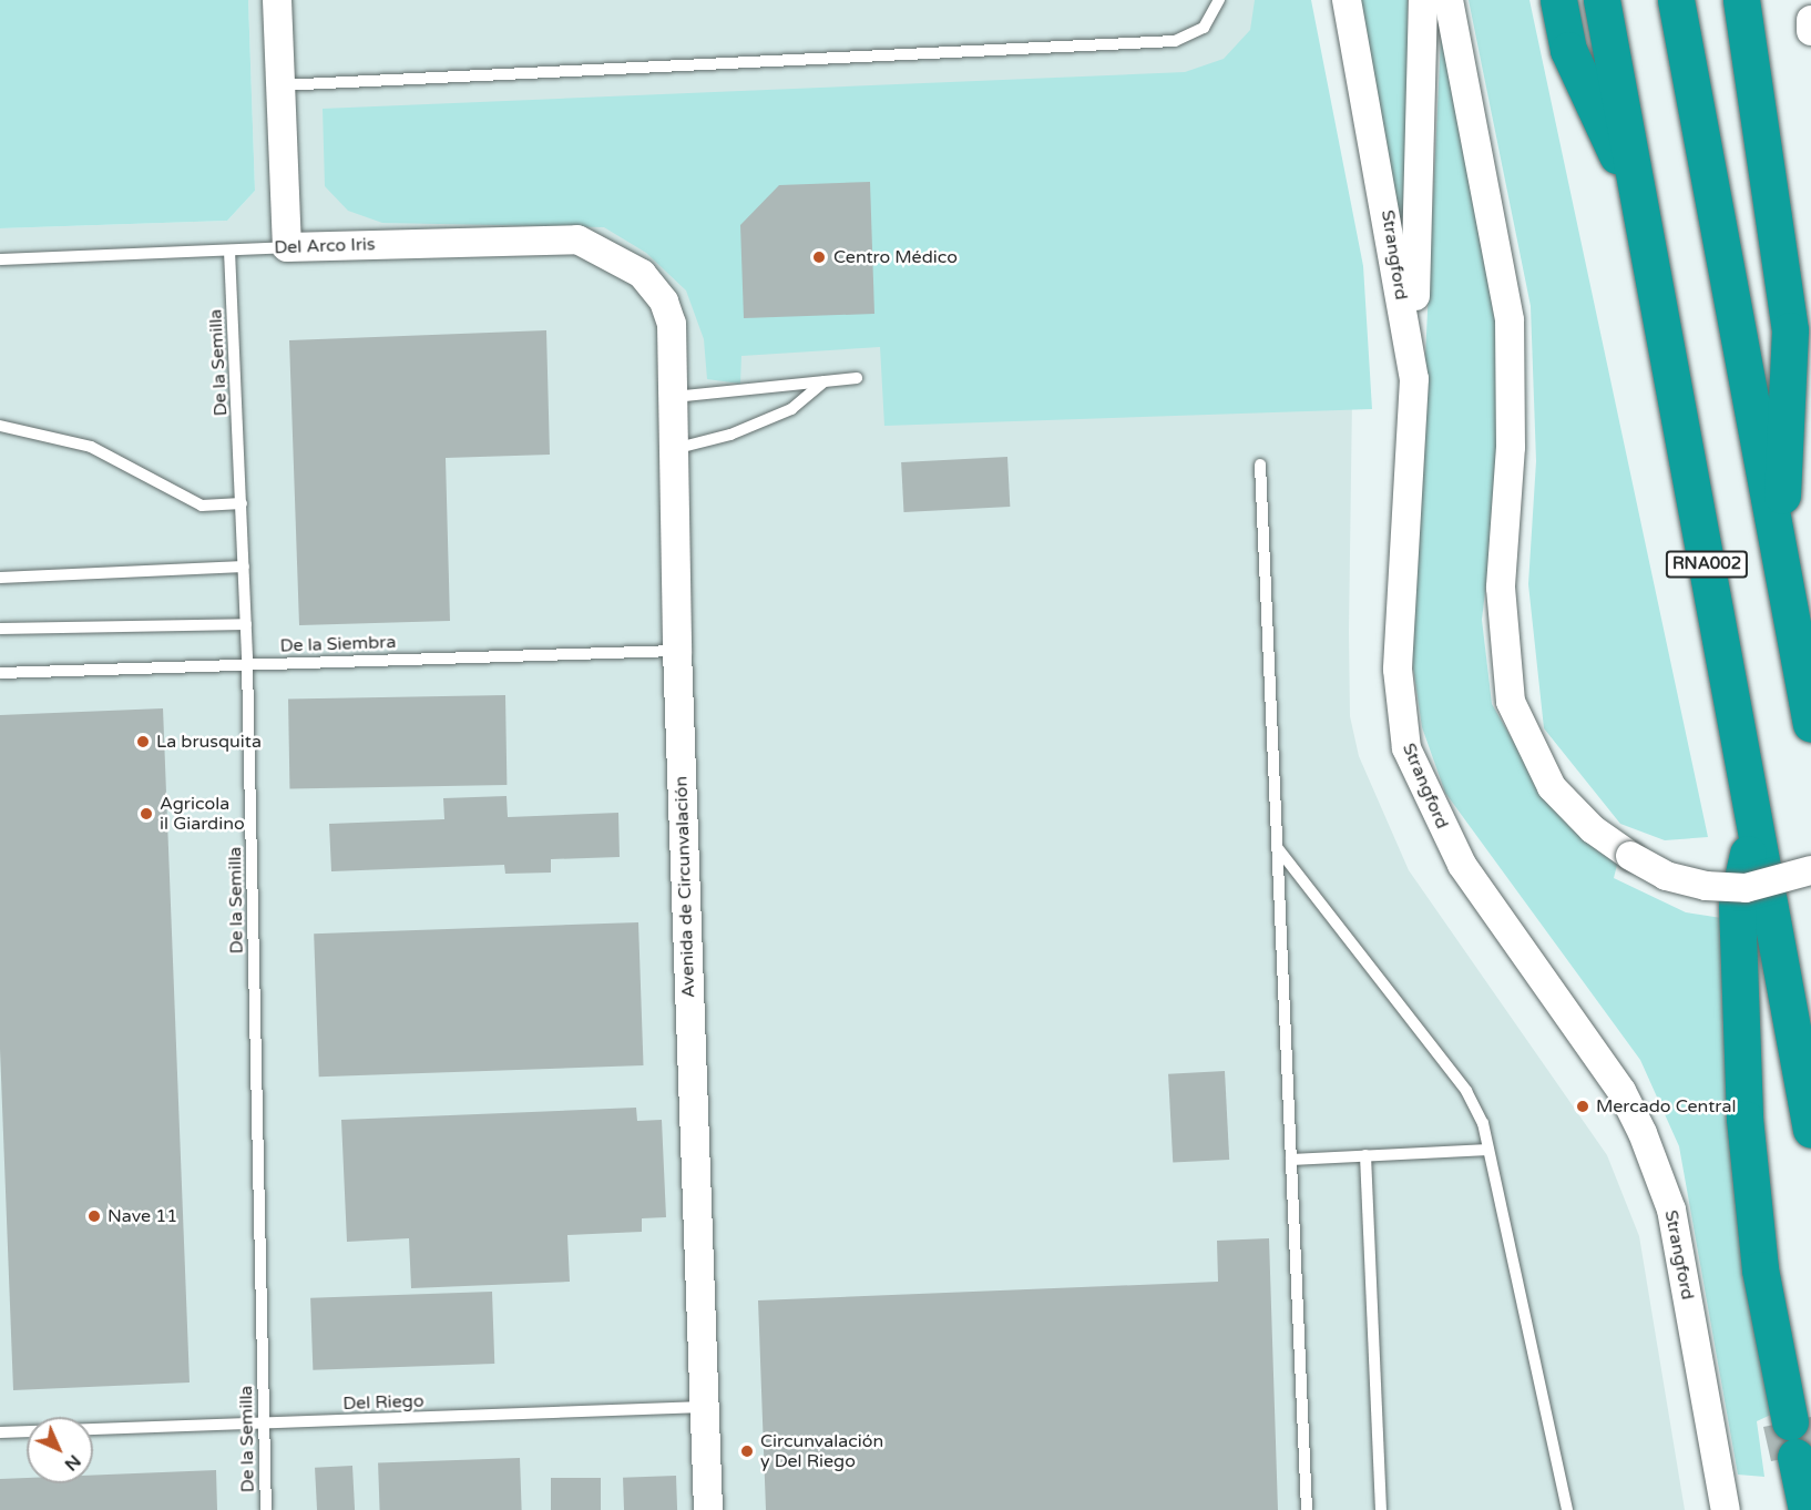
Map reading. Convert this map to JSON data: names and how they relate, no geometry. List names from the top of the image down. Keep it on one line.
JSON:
{"streets":{"highway":["RNA002"],"street":["Del Arco Iris","Strangford","Avenida de Circunvalación"],"lane":["De la Semilla","De la Siembra","Del Riego"]},"crossings":[["Del Arco Iris","De la Semilla"],["Del Arco Iris","Avenida de Circunvalación"],["De la Semilla","De la Siembra"],["De la Semilla","Del Riego"],["De la Siembra","Avenida de Circunvalación"],["Avenida de Circunvalación","Del Riego"]],"places":["Centro Médico","La brusquita","Agricola il Giardino","Mercado Central","Nave 11","Circunvalación y Del Riego"],"north":"bottom right"}
